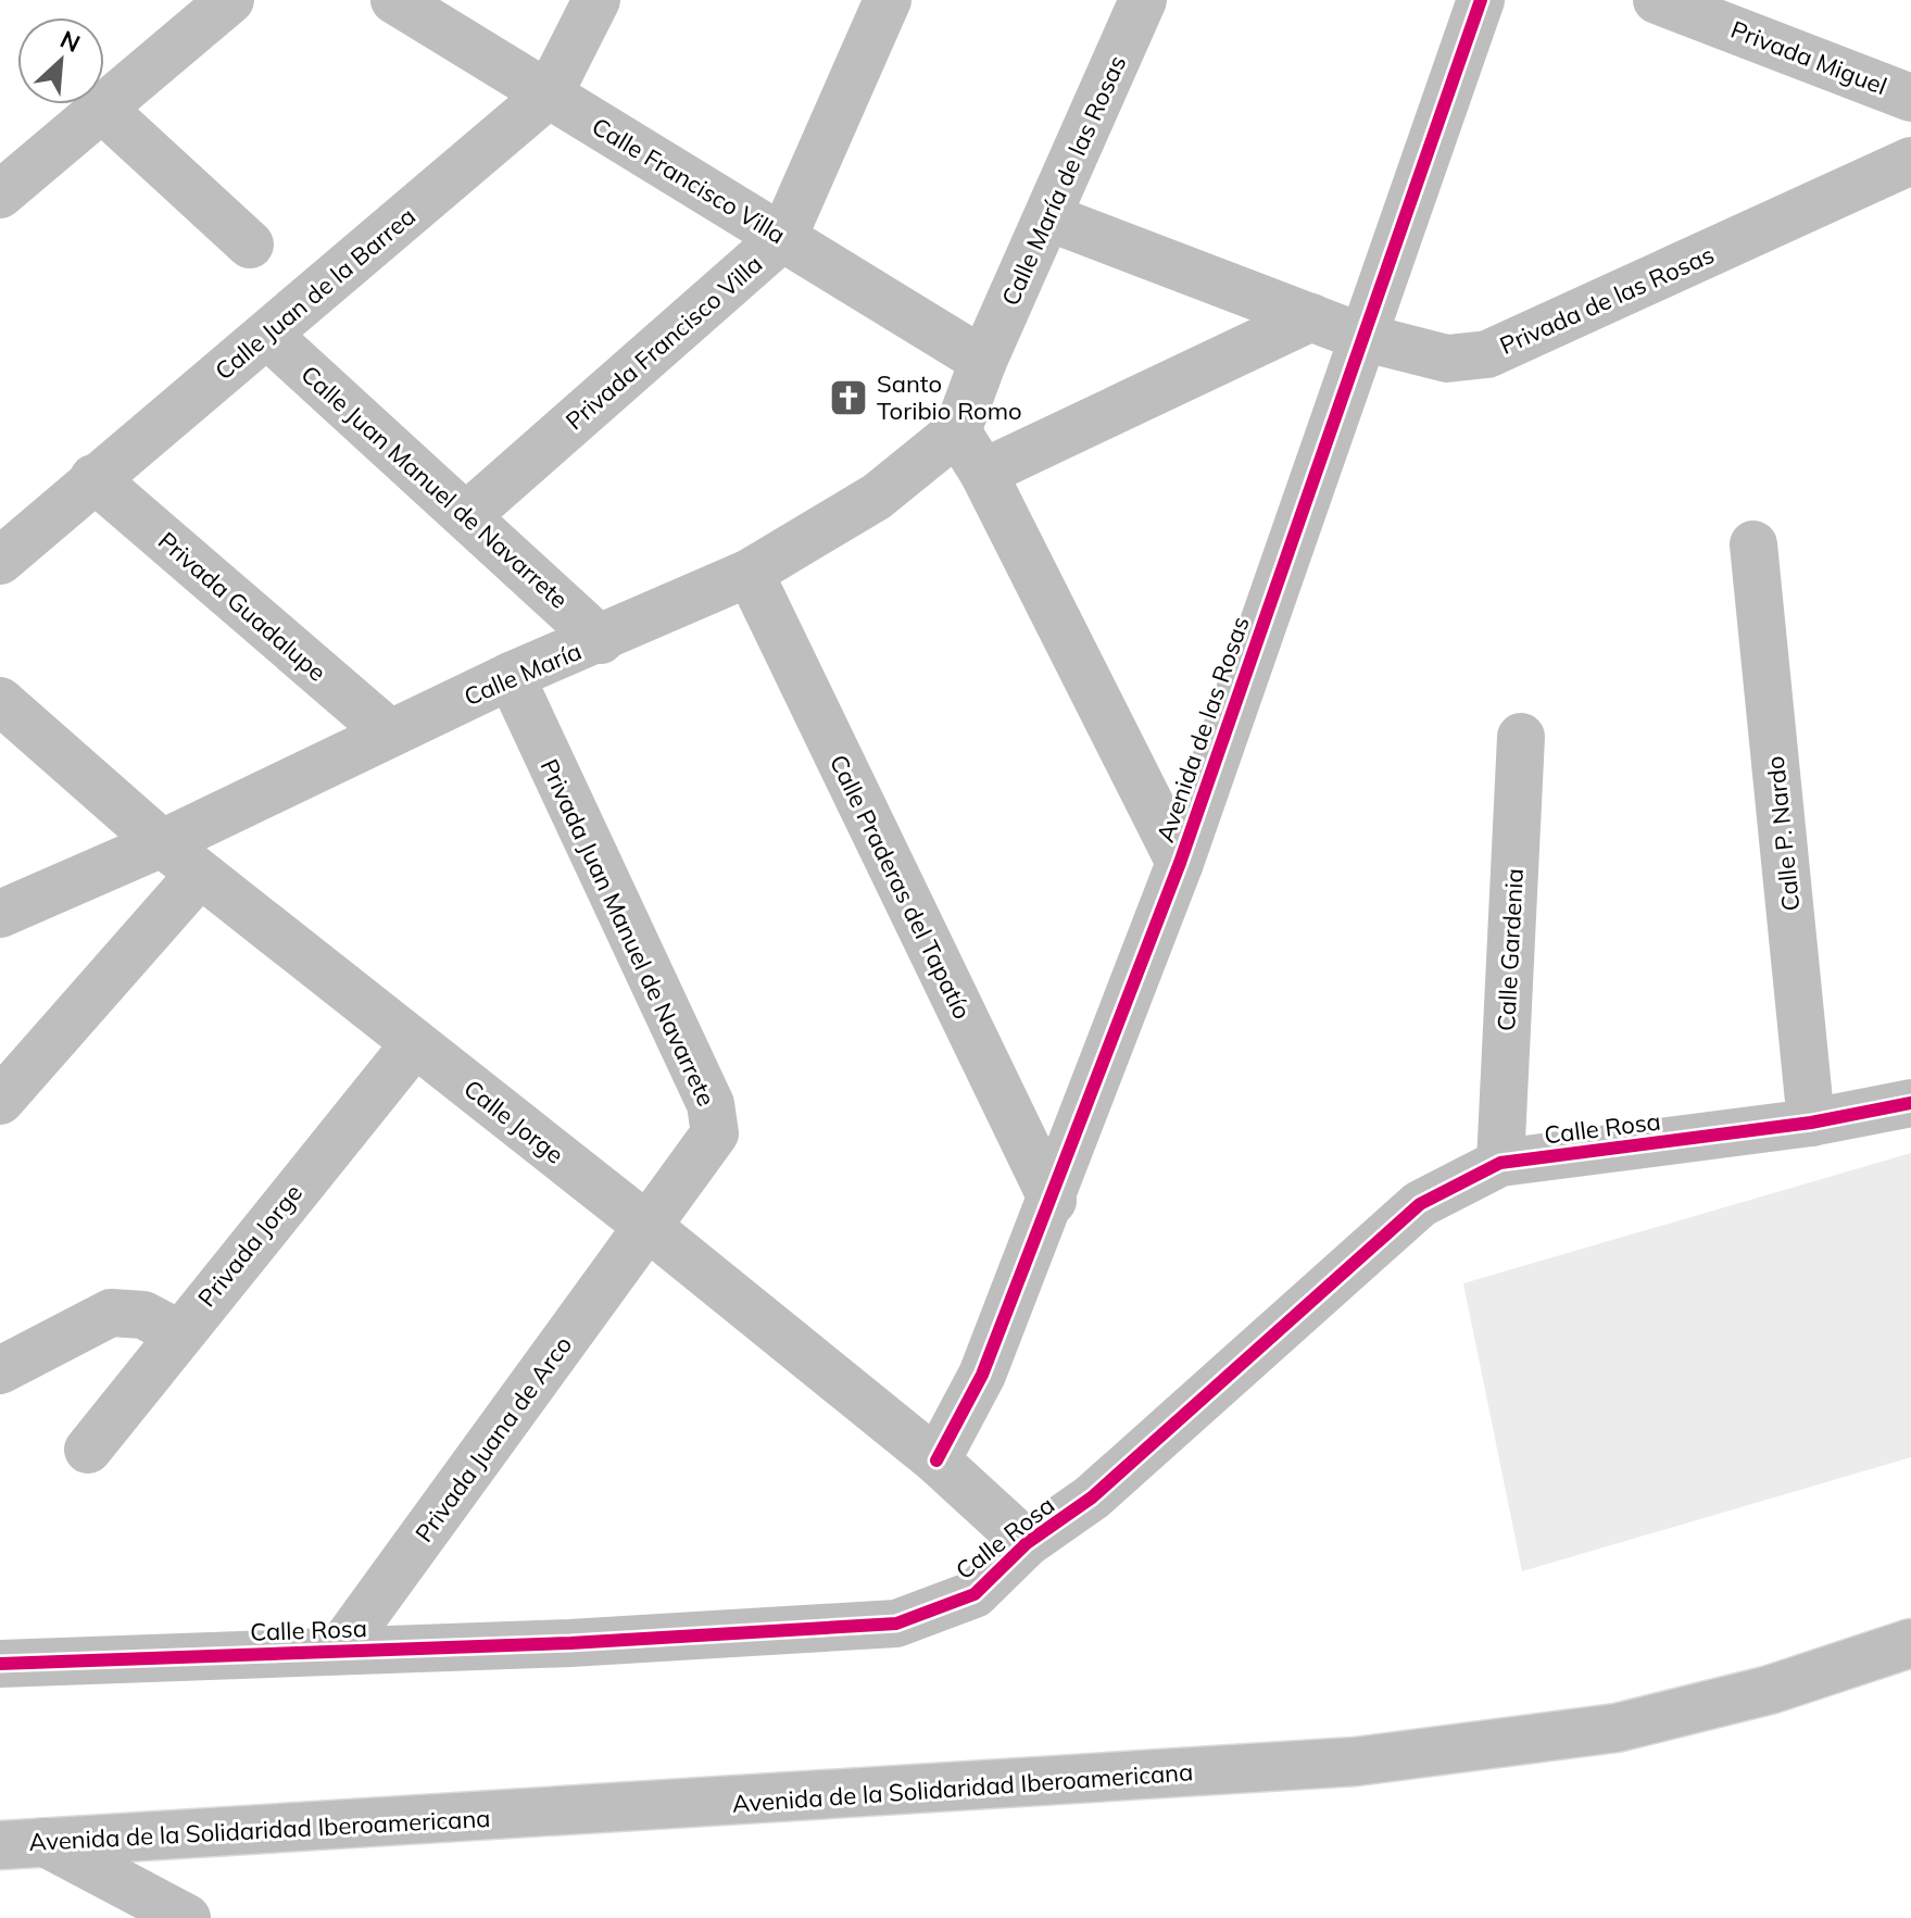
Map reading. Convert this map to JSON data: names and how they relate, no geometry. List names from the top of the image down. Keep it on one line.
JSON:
{"streets":{"main road":["Privada Miguel","Calle Francisco Villa","Calle María de las Rosas","Calle Juan de la Barrea","Privada de las Rosas","Privada Francisco Villa","Calle Juan Manuel de Navarrete","Privada Guadalupe","Calle María","Avenida de las Rosas","Calle P. Nardo","Calle Praderas del Tapatío","Privada Juan Manuel de Navarrete","Calle Gardenia","Calle Jorge","Calle Rosa","Privada Jorge","Privada Juana de Arco","Avenida de la Solidaridad Iberoamericana"]},"crossings":[["Calle Francisco Villa","Calle María de las Rosas"],["Calle Francisco Villa","Calle Juan de la Barrea"],["Calle Francisco Villa","Privada Francisco Villa"],["Calle María de las Rosas","Privada de las Rosas"],["Calle Juan de la Barrea","Calle Juan Manuel de Navarrete"],["Calle Juan de la Barrea","Privada Guadalupe"],["Privada de las Rosas","Avenida de las Rosas"],["Privada Francisco Villa","Calle Juan Manuel de Navarrete"],["Calle Juan Manuel de Navarrete","Calle María"],["Privada Guadalupe","Calle María"],["Calle María","Calle Praderas del Tapatío"],["Calle María","Privada Juan Manuel de Navarrete"],["Calle María","Calle Jorge"],["Avenida de las Rosas","Calle Praderas del Tapatío"],["Avenida de las Rosas","Calle Jorge"],["Calle P. Nardo","Calle Rosa"],["Privada Juan Manuel de Navarrete","Calle Jorge"],["Privada Juan Manuel de Navarrete","Privada Juana de Arco"],["Calle Gardenia","Calle Rosa"],["Calle Jorge","Calle Rosa"],["Calle Jorge","Privada Jorge"],["Calle Jorge","Privada Juana de Arco"],["Calle Rosa","Privada Juana de Arco"]],"places":{"church":["Santo Toribio Romo"]},"north":"top right"}
